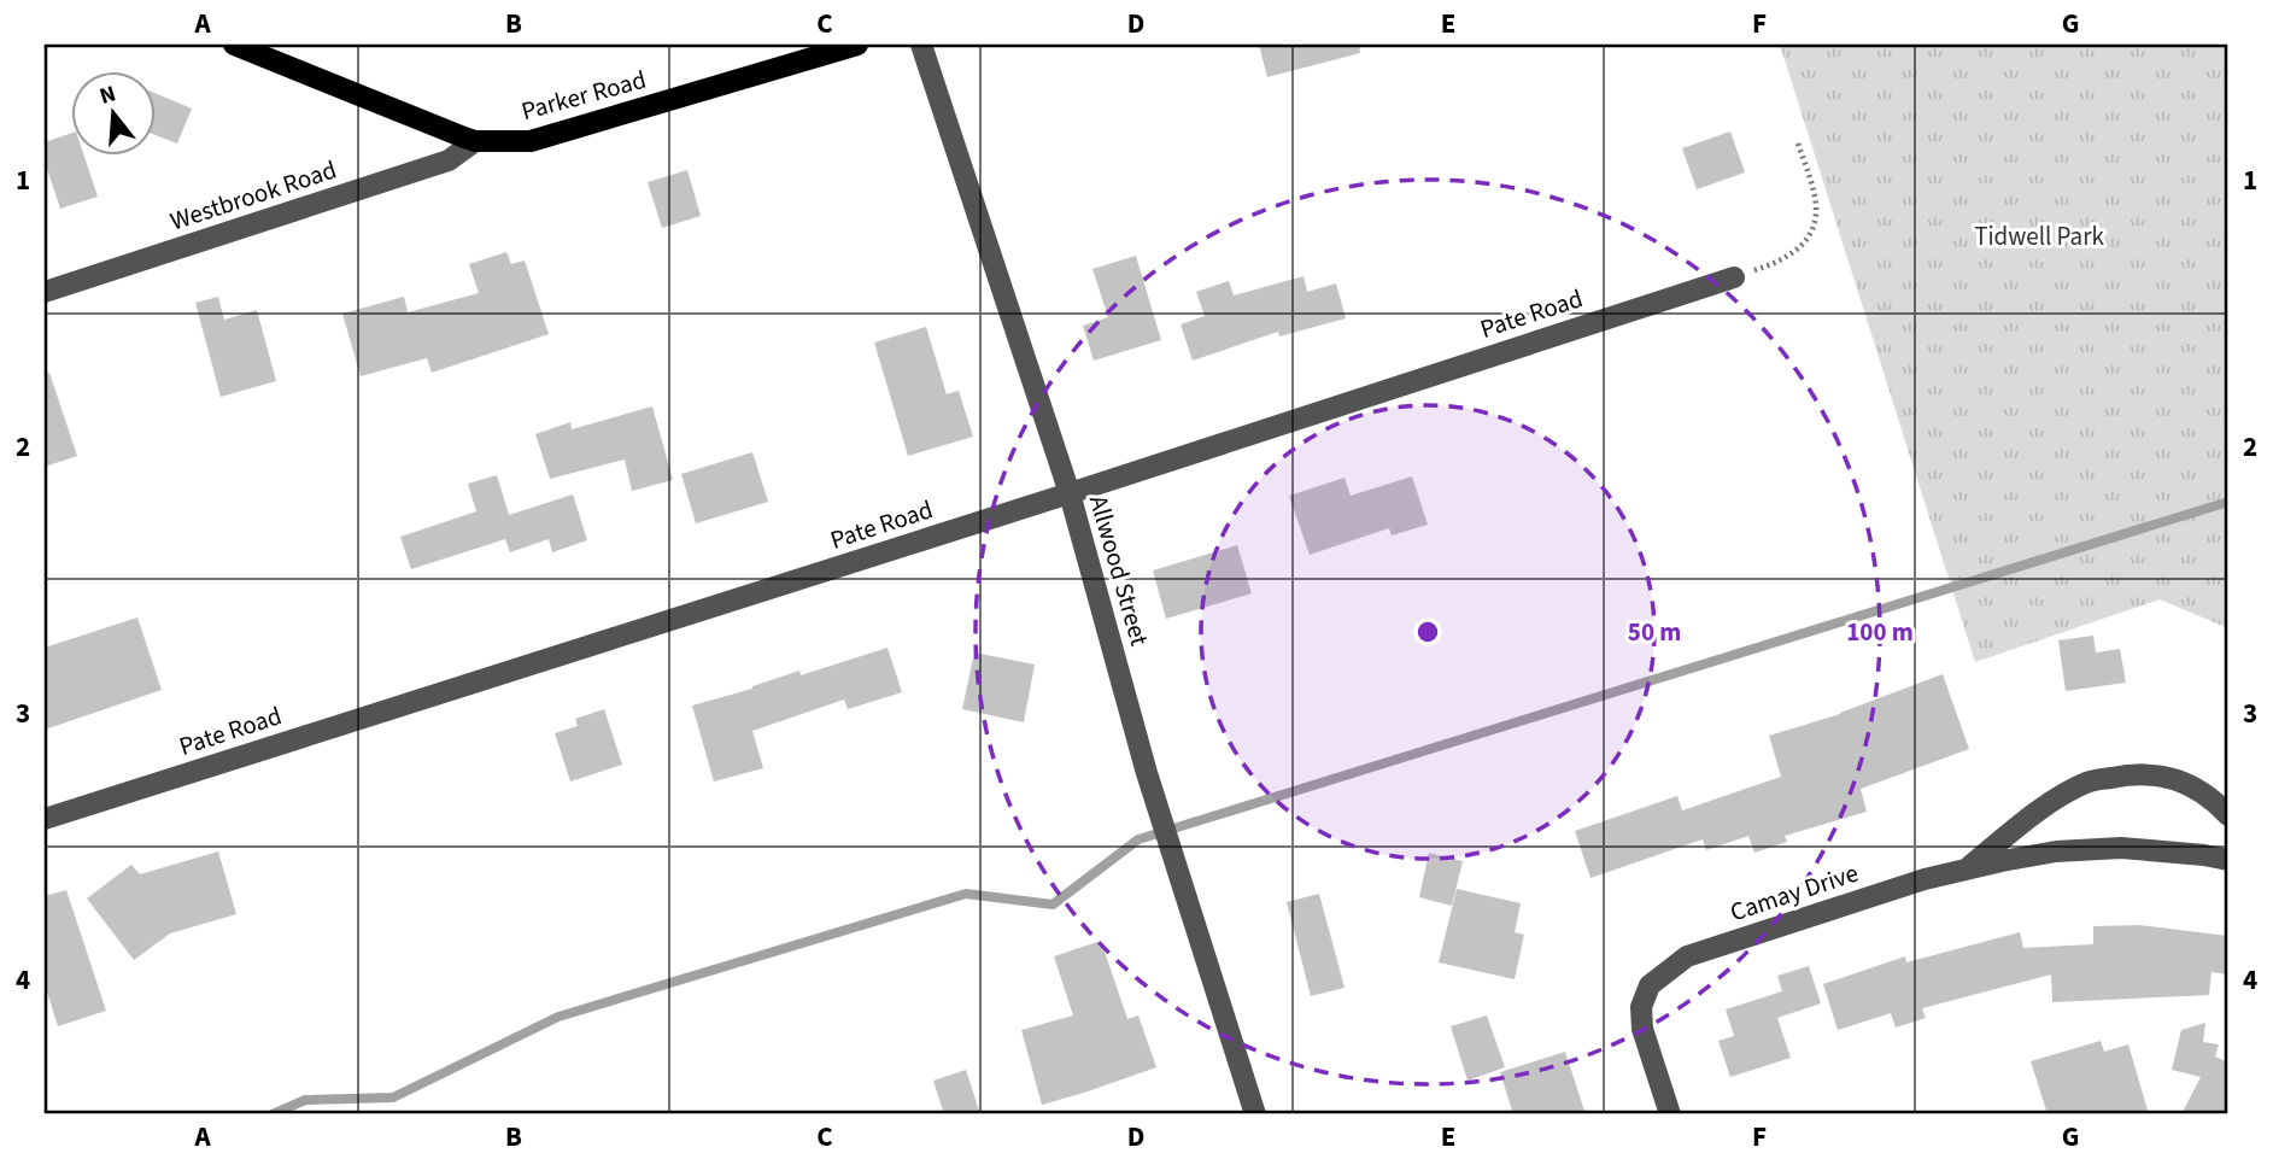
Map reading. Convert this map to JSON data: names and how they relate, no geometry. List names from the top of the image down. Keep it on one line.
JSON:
{"streets":{"main road":["Parker Road"],"street":["Westbrook Road","Pate Road","Allwood Street","Camay Drive"]},"crossings":[["Parker Road","Westbrook Road"],["Pate Road","Allwood Street"]],"parks":["Tidwell Park"],"north":"top","grid":{"columns":["A","B","C","D","E","F","G"],"rows":["1","2","3","4"]},"rings":["50 m","100 m"]}
